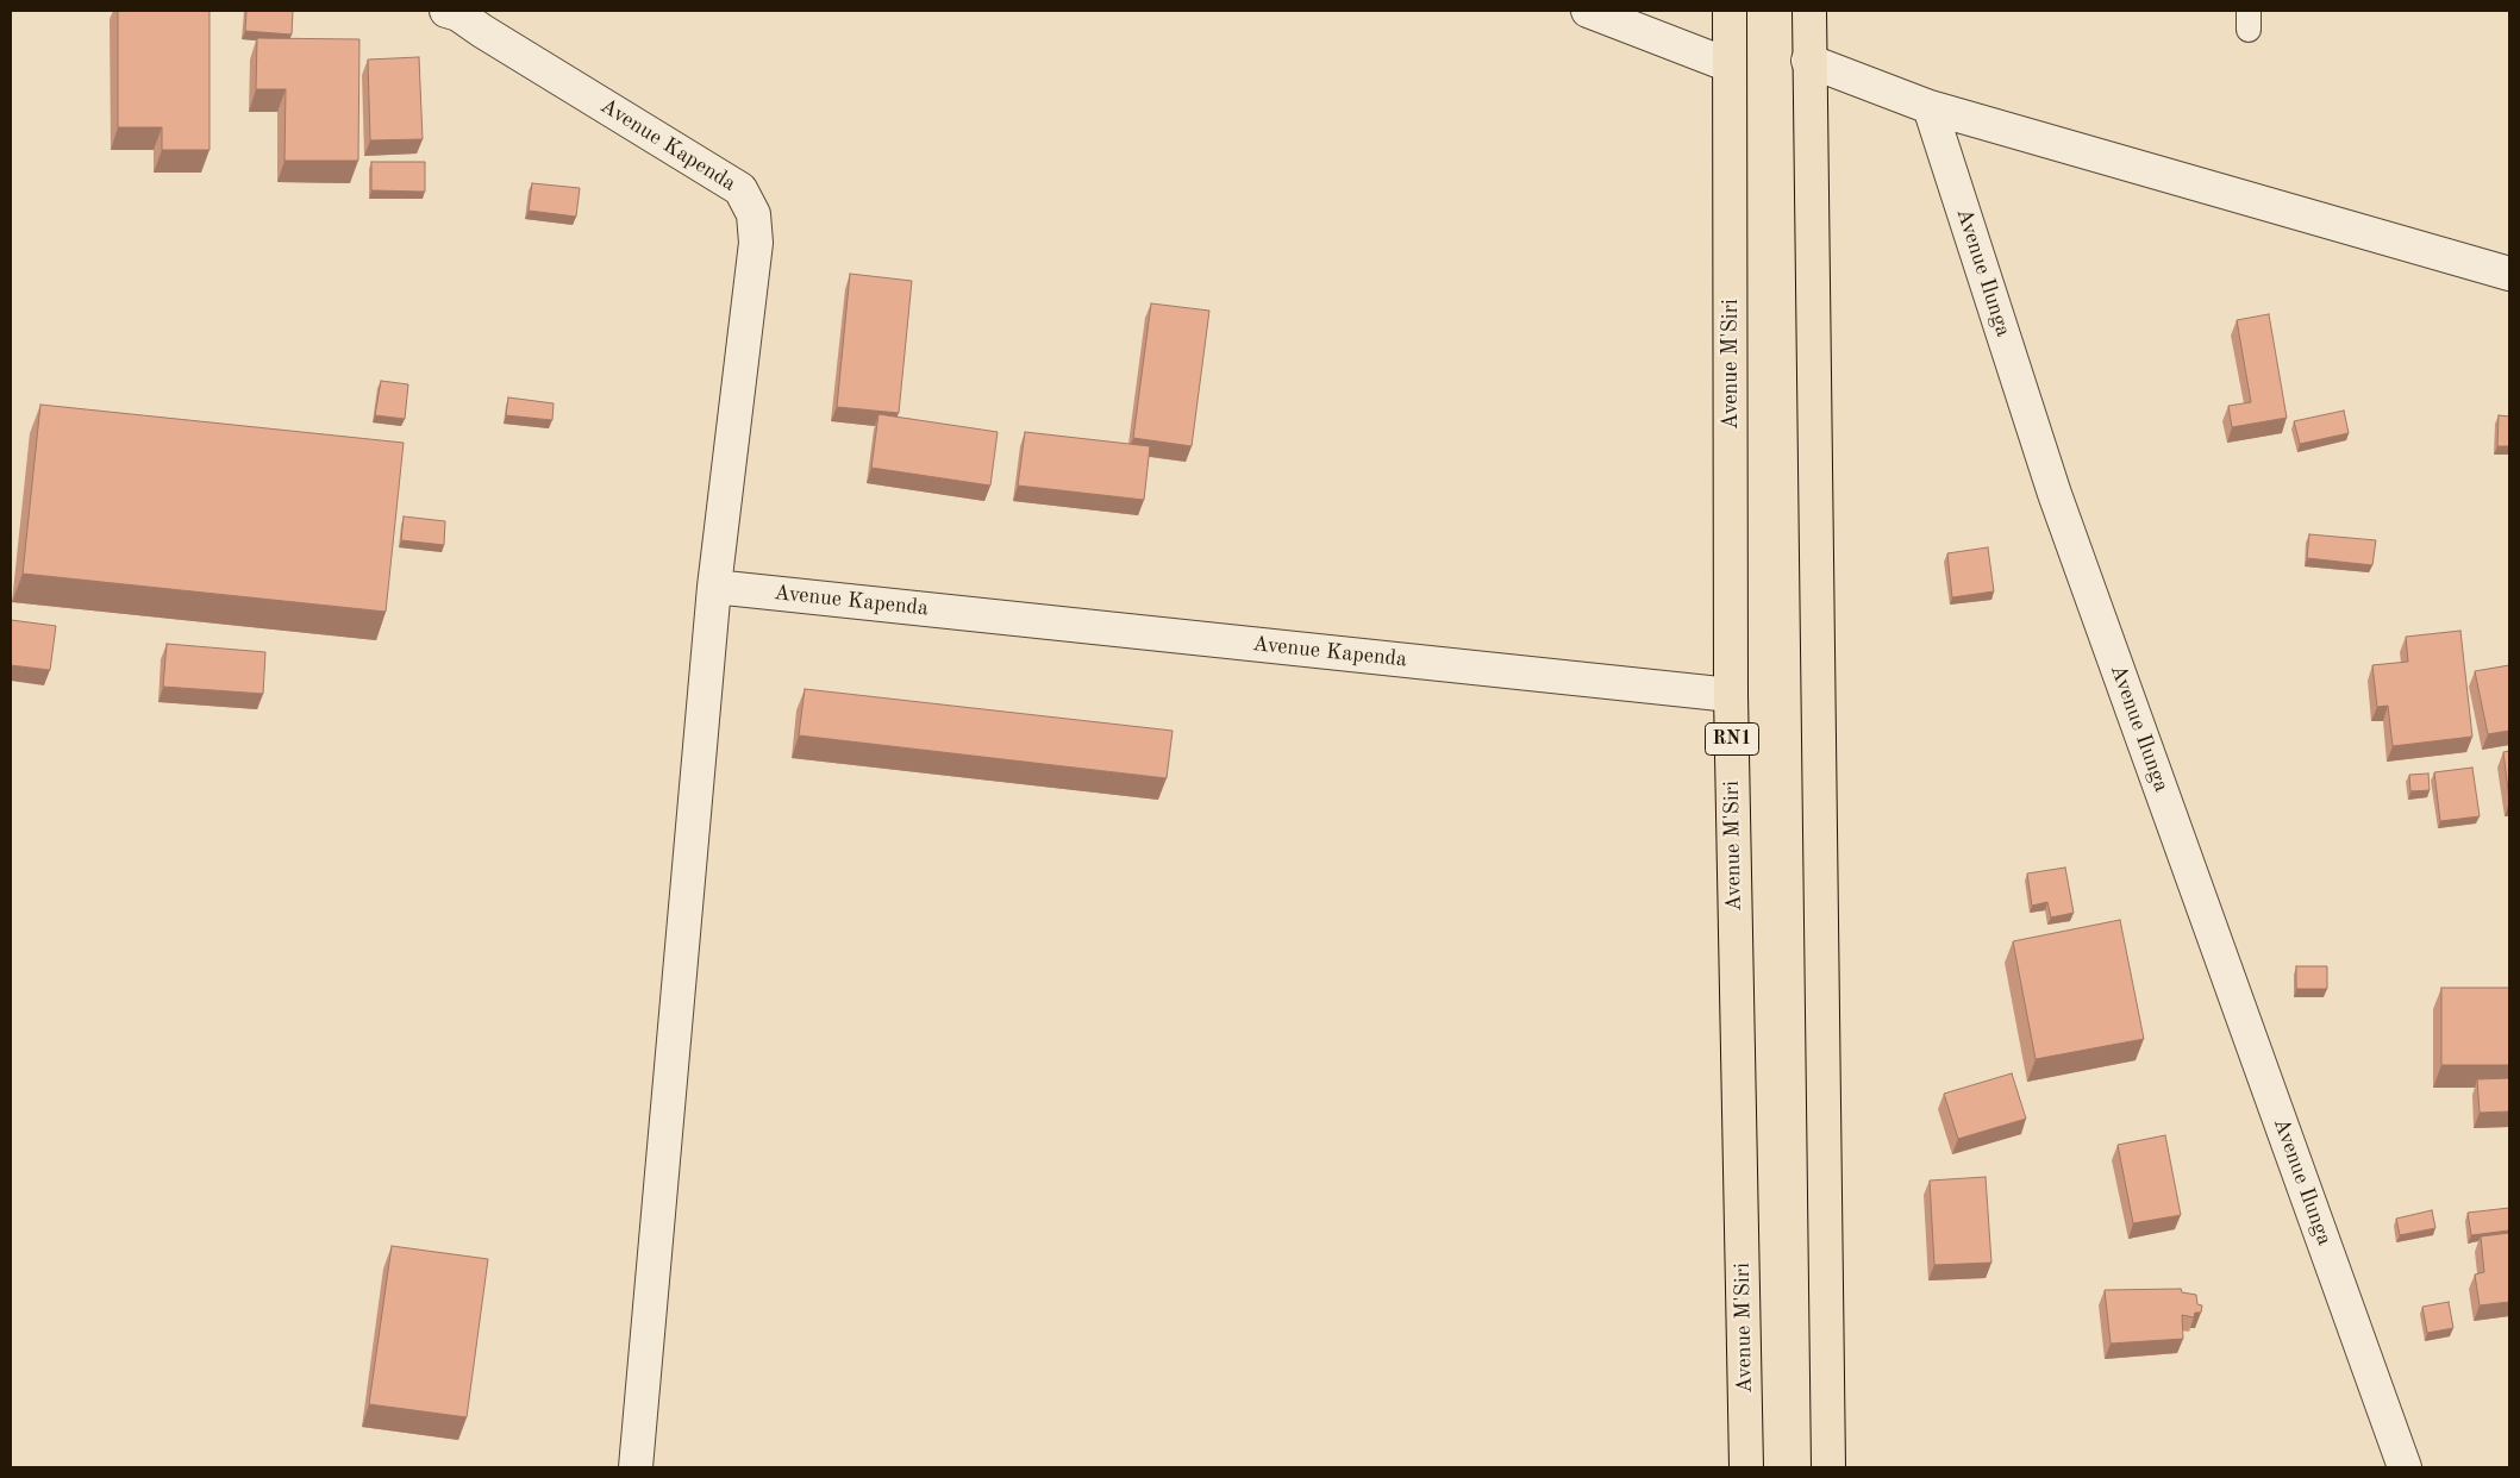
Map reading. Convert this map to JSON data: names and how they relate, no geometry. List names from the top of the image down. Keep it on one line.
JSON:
{"streets":{"highway":["Avenue M'Siri","RN1"],"street":["Avenue Kapenda","Avenue Ilunga"]},"crossings":[["Avenue Kapenda","Avenue M'Siri"]]}
